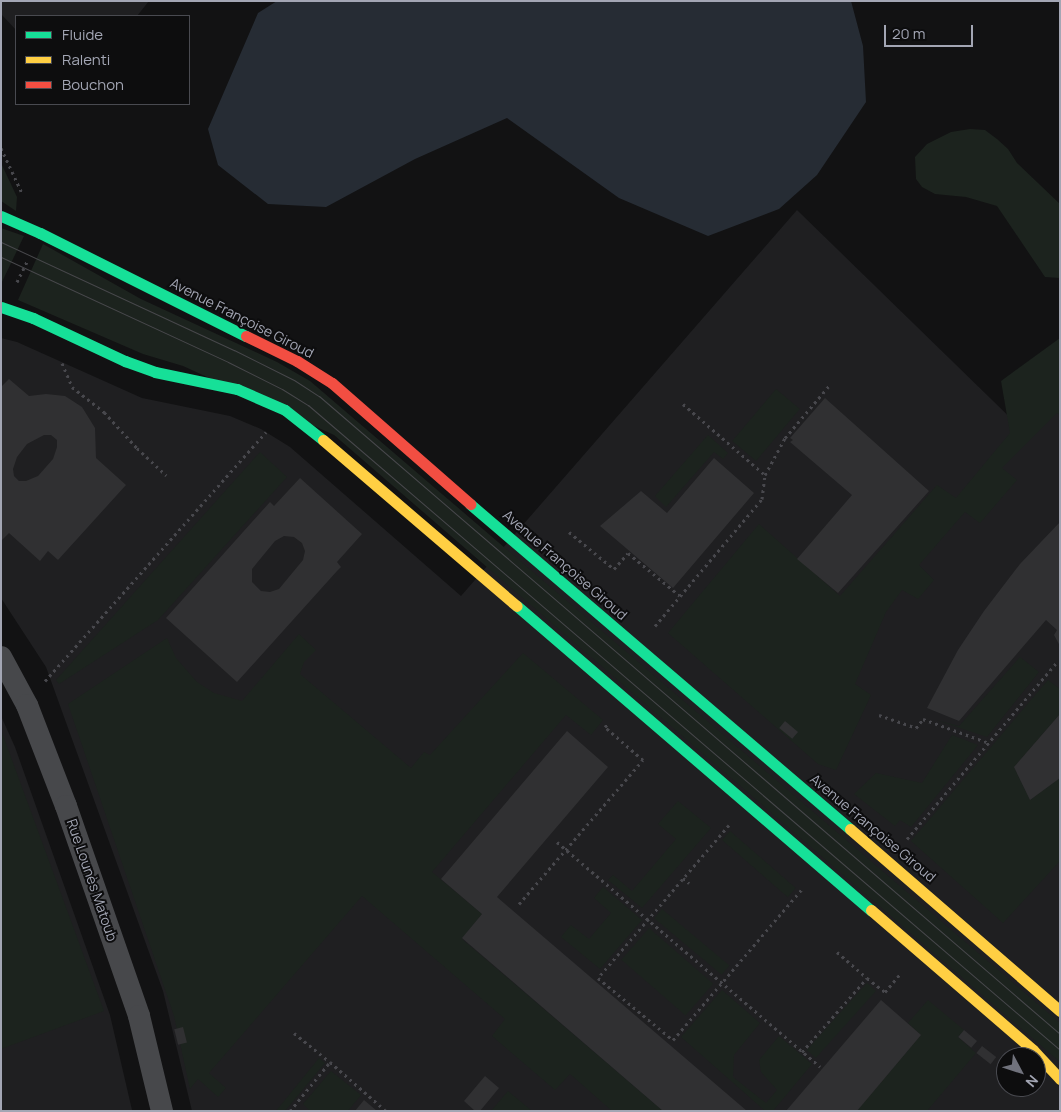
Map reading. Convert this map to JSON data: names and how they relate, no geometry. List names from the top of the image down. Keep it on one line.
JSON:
{"streets":{"street":["Avenue Françoise Giroud","Rue Lounès Matoub"]},"legend":["Fluide","Ralenti","Bouchon"],"scale_bar":"20 m","north":"bottom right"}
